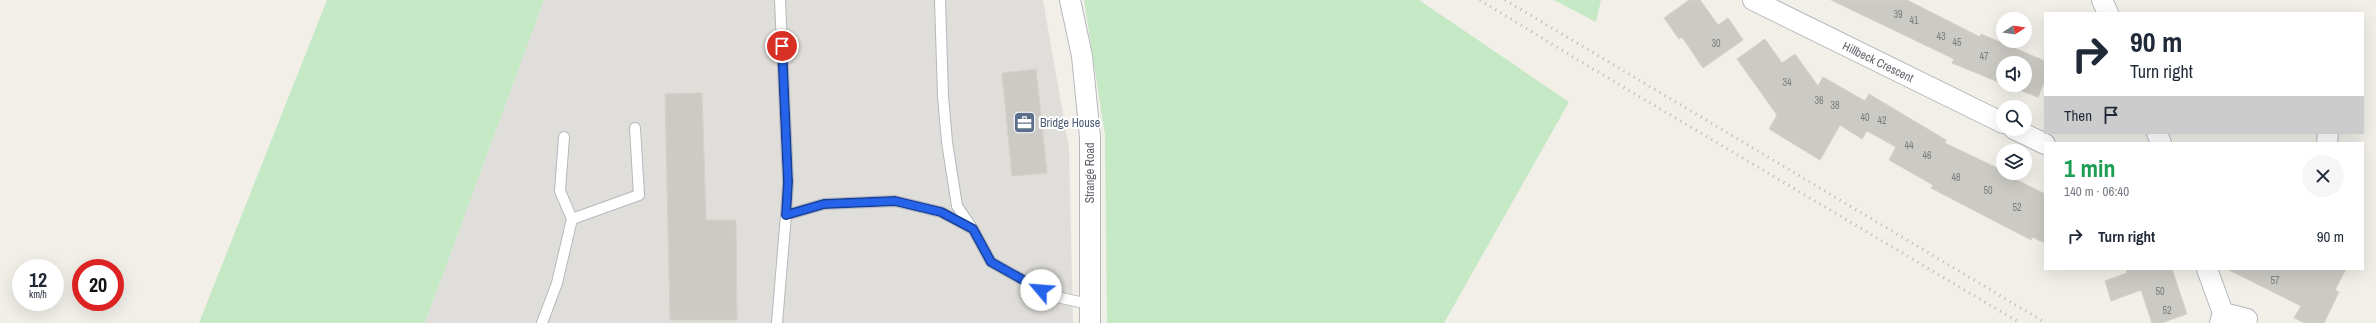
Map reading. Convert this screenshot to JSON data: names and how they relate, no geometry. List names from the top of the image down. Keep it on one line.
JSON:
{"streets":{"street":["Hillbeck Crescent","Strange Road"]},"places":{"office":["Bridge House"]},"house_numbers":["39","41","43","45","30","47","34","36","38","40","42","44","46","48","50","52","57","50","52"],"north":"right","page":{"turn":["90 m","Turn right"],"then":"Then","heading":["1 min","140 m · 06:40"],"list":[{"name":"Turn right","value":"90 m"}],"speed":"12 km/h","limit":"20"}}
